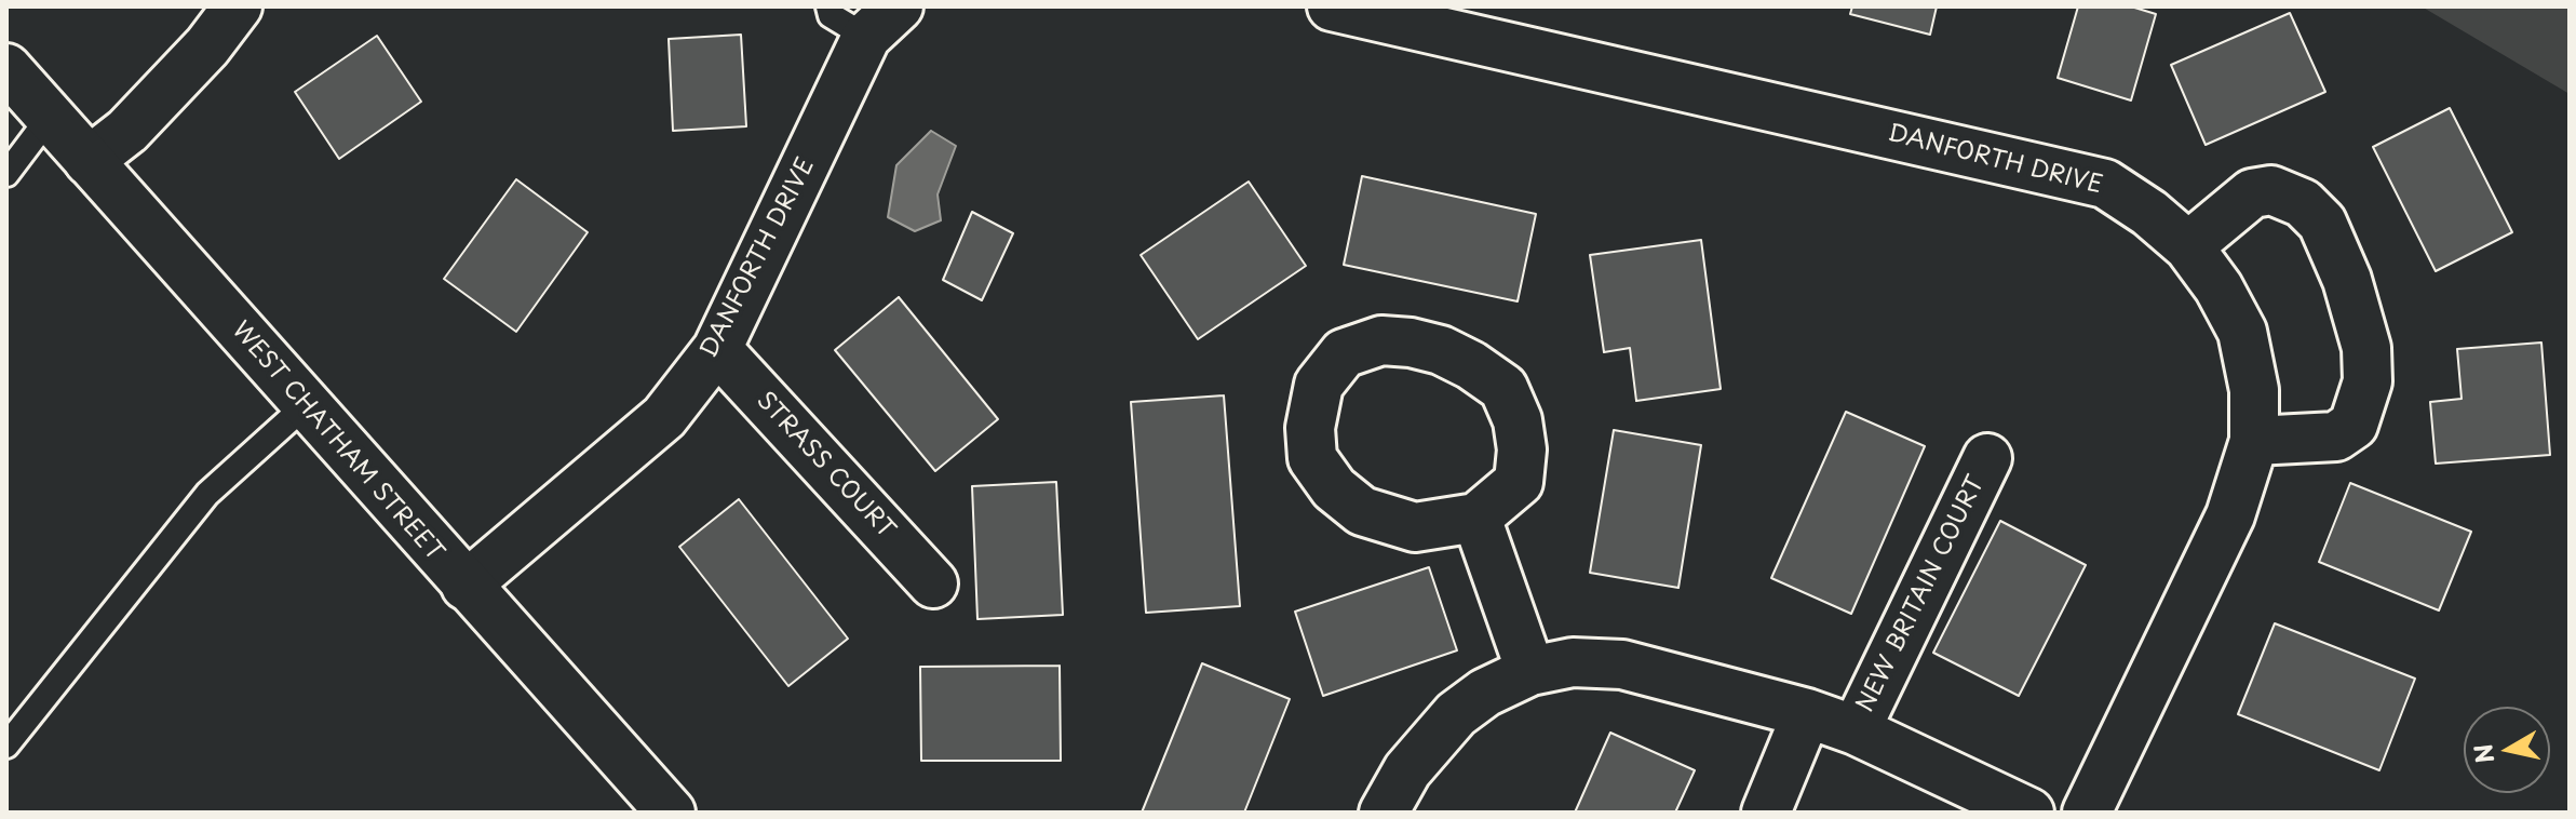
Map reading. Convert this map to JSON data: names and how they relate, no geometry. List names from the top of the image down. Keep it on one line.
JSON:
{"streets":{"street":["DANFORTH DRIVE","WEST CHATHAM STREET","STRASS COURT","NEW BRITAIN COURT"]},"crossings":[["DANFORTH DRIVE","WEST CHATHAM STREET"],["DANFORTH DRIVE","STRASS COURT"]],"north":"left"}
